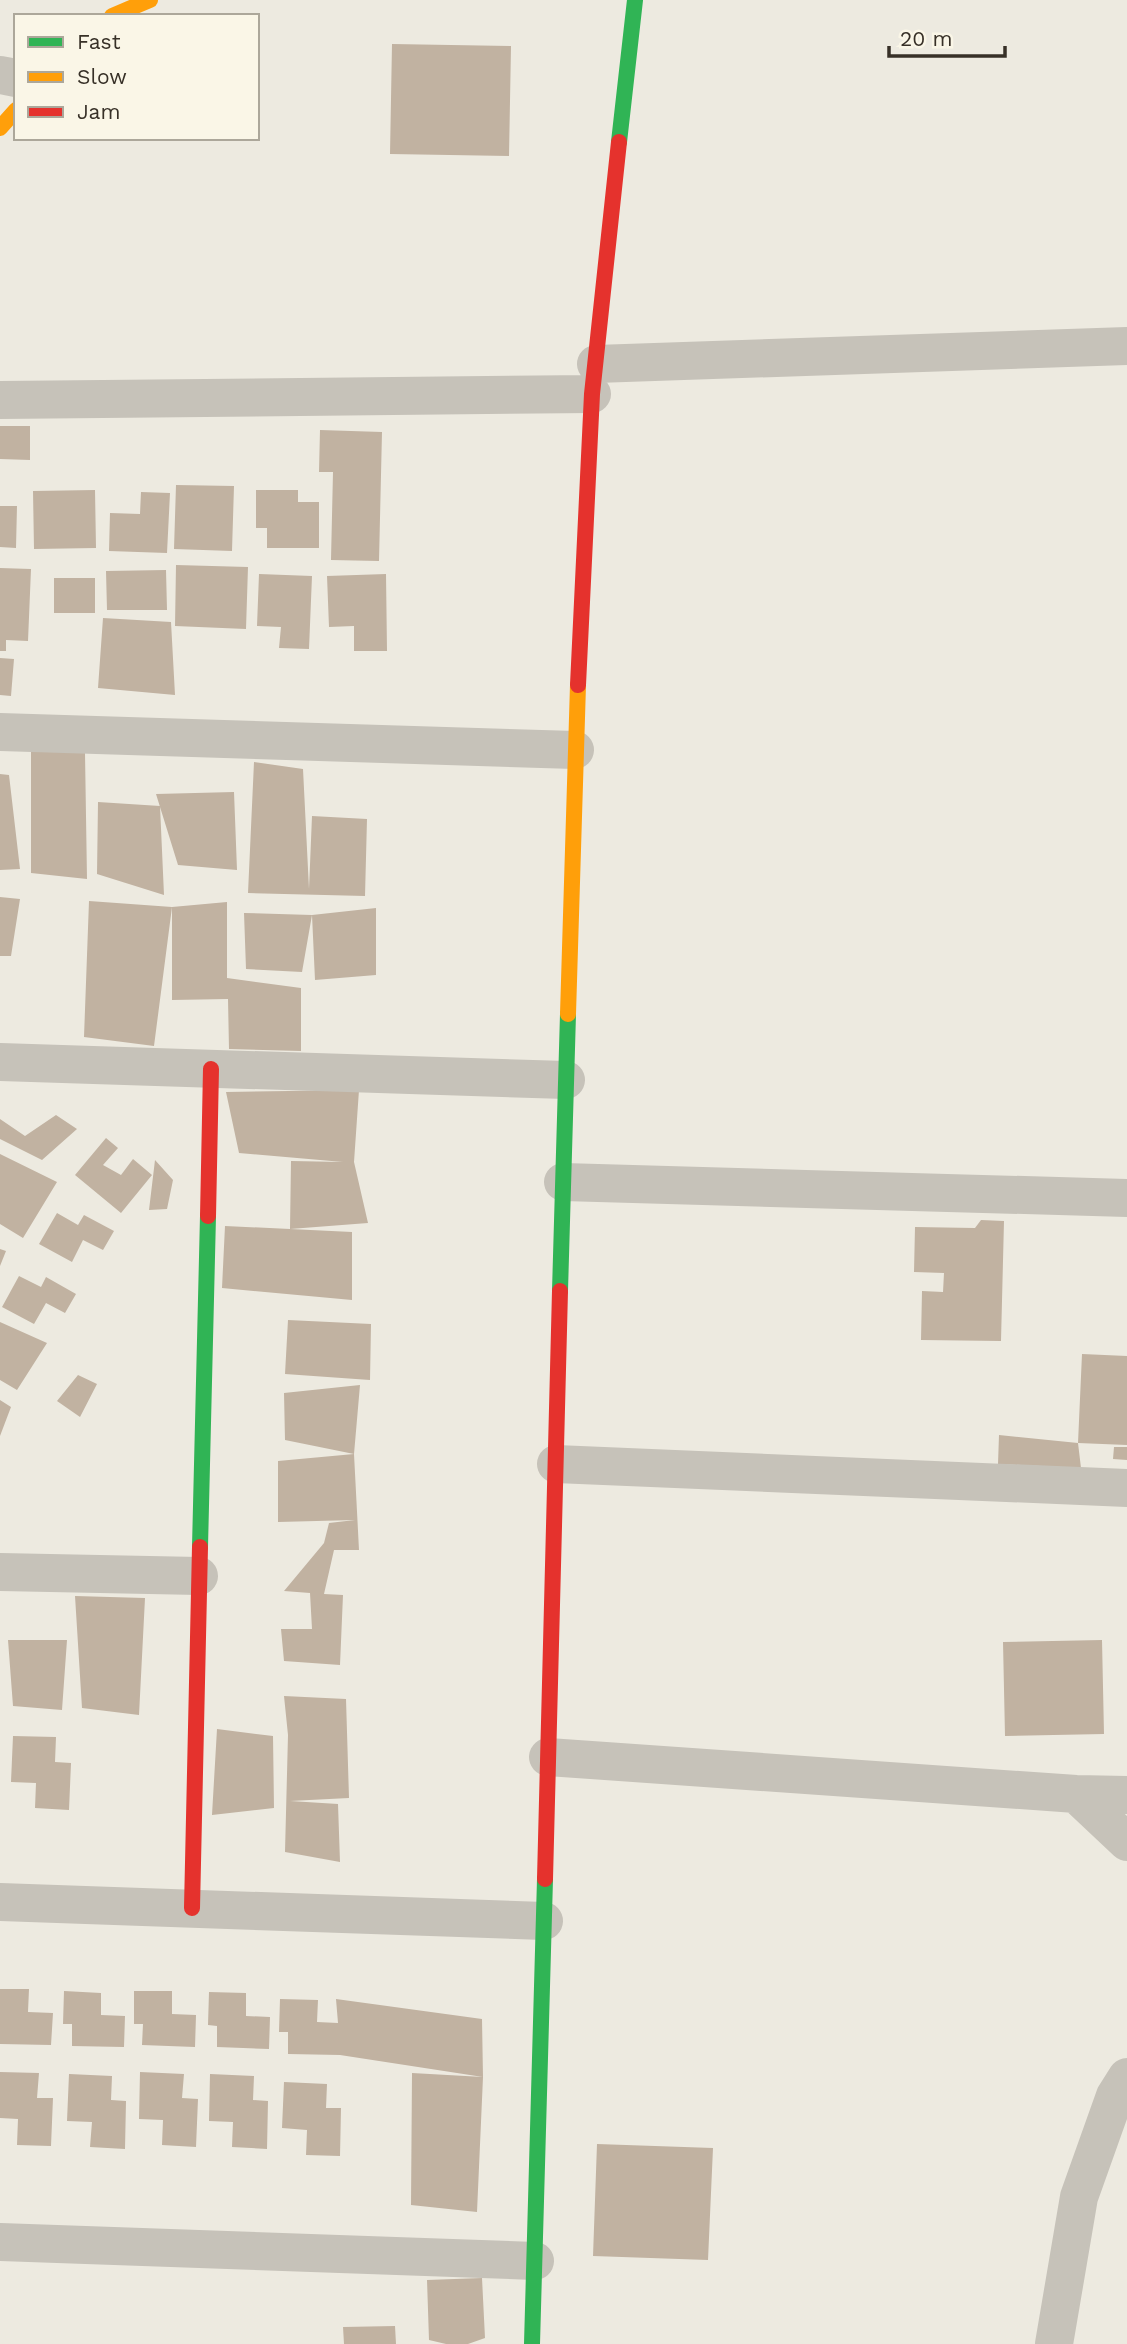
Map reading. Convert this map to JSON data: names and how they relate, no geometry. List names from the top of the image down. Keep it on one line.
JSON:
{"legend":["Fast","Slow","Jam"],"scale_bar":"20 m"}
